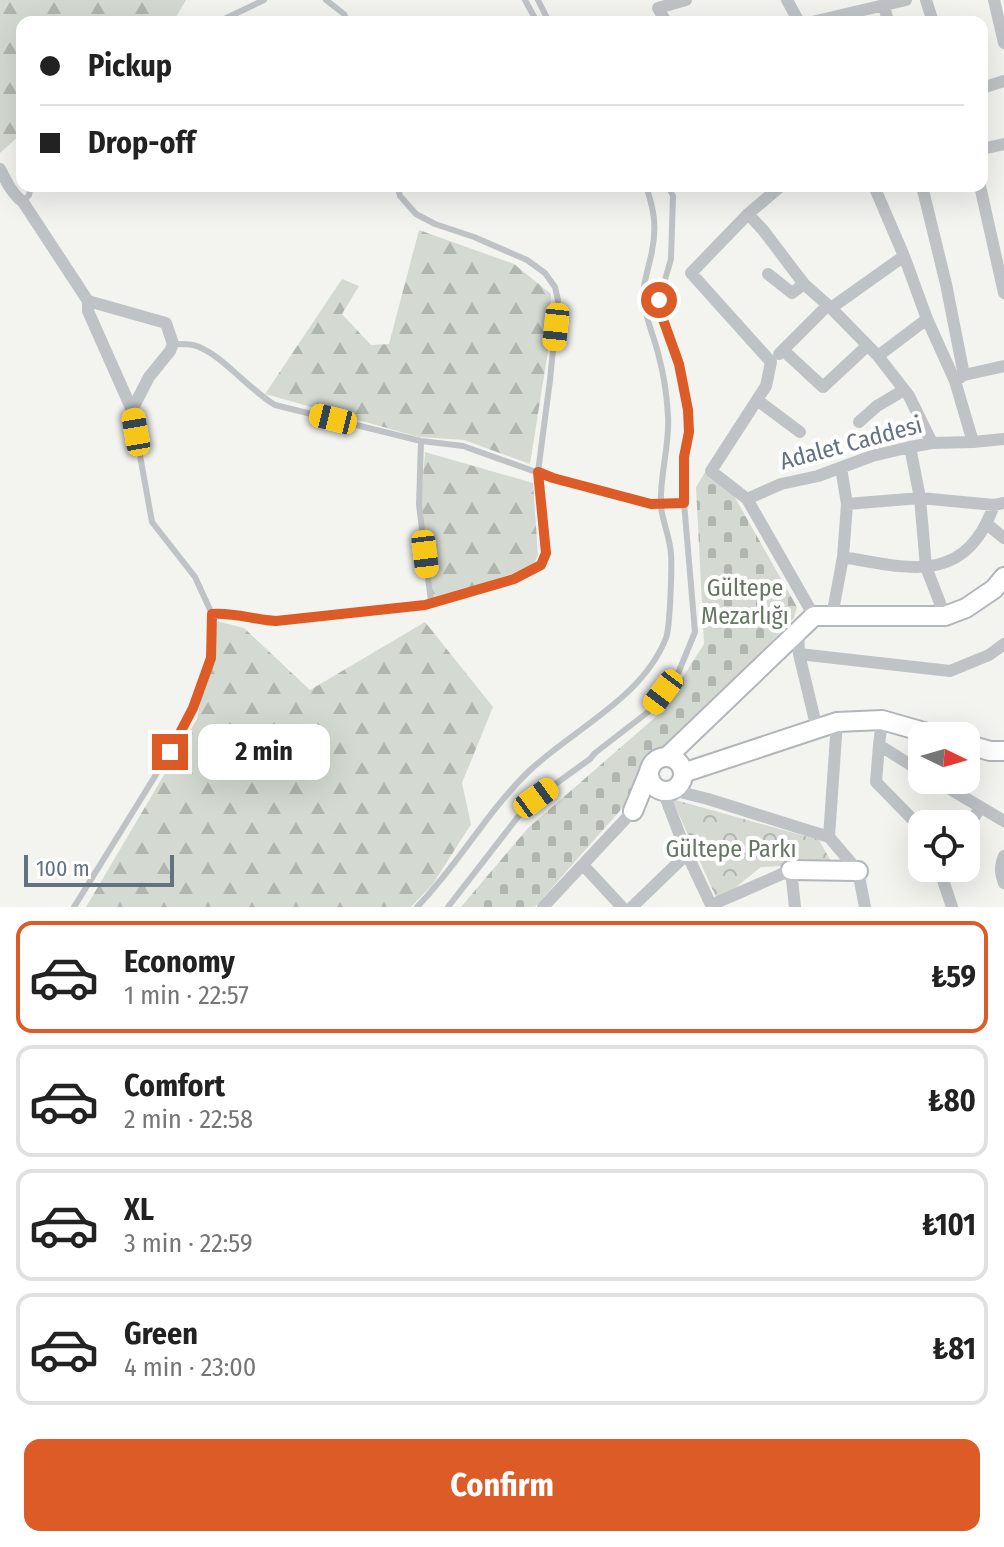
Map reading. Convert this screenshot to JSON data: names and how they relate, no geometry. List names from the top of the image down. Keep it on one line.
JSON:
{"streets":{"street":["Adalet Caddesi"]},"parks":["Gültepe Mezarlığı","Gültepe Parkı"],"scale_bar":"100 m","north":"right","page":{"banner":["Pickup","Drop-off"],"bubble":"2 min","scale":"100 m","list":[{"name":"Economy","note":"1 min · 22:57","value":"₺59"},{"name":"Comfort","note":"2 min · 22:58","value":"₺80"},{"name":"XL","note":"3 min · 22:59","value":"₺101"},{"name":"Green","note":"4 min · 23:00","value":"₺81"}],"buttons":"Confirm"}}
